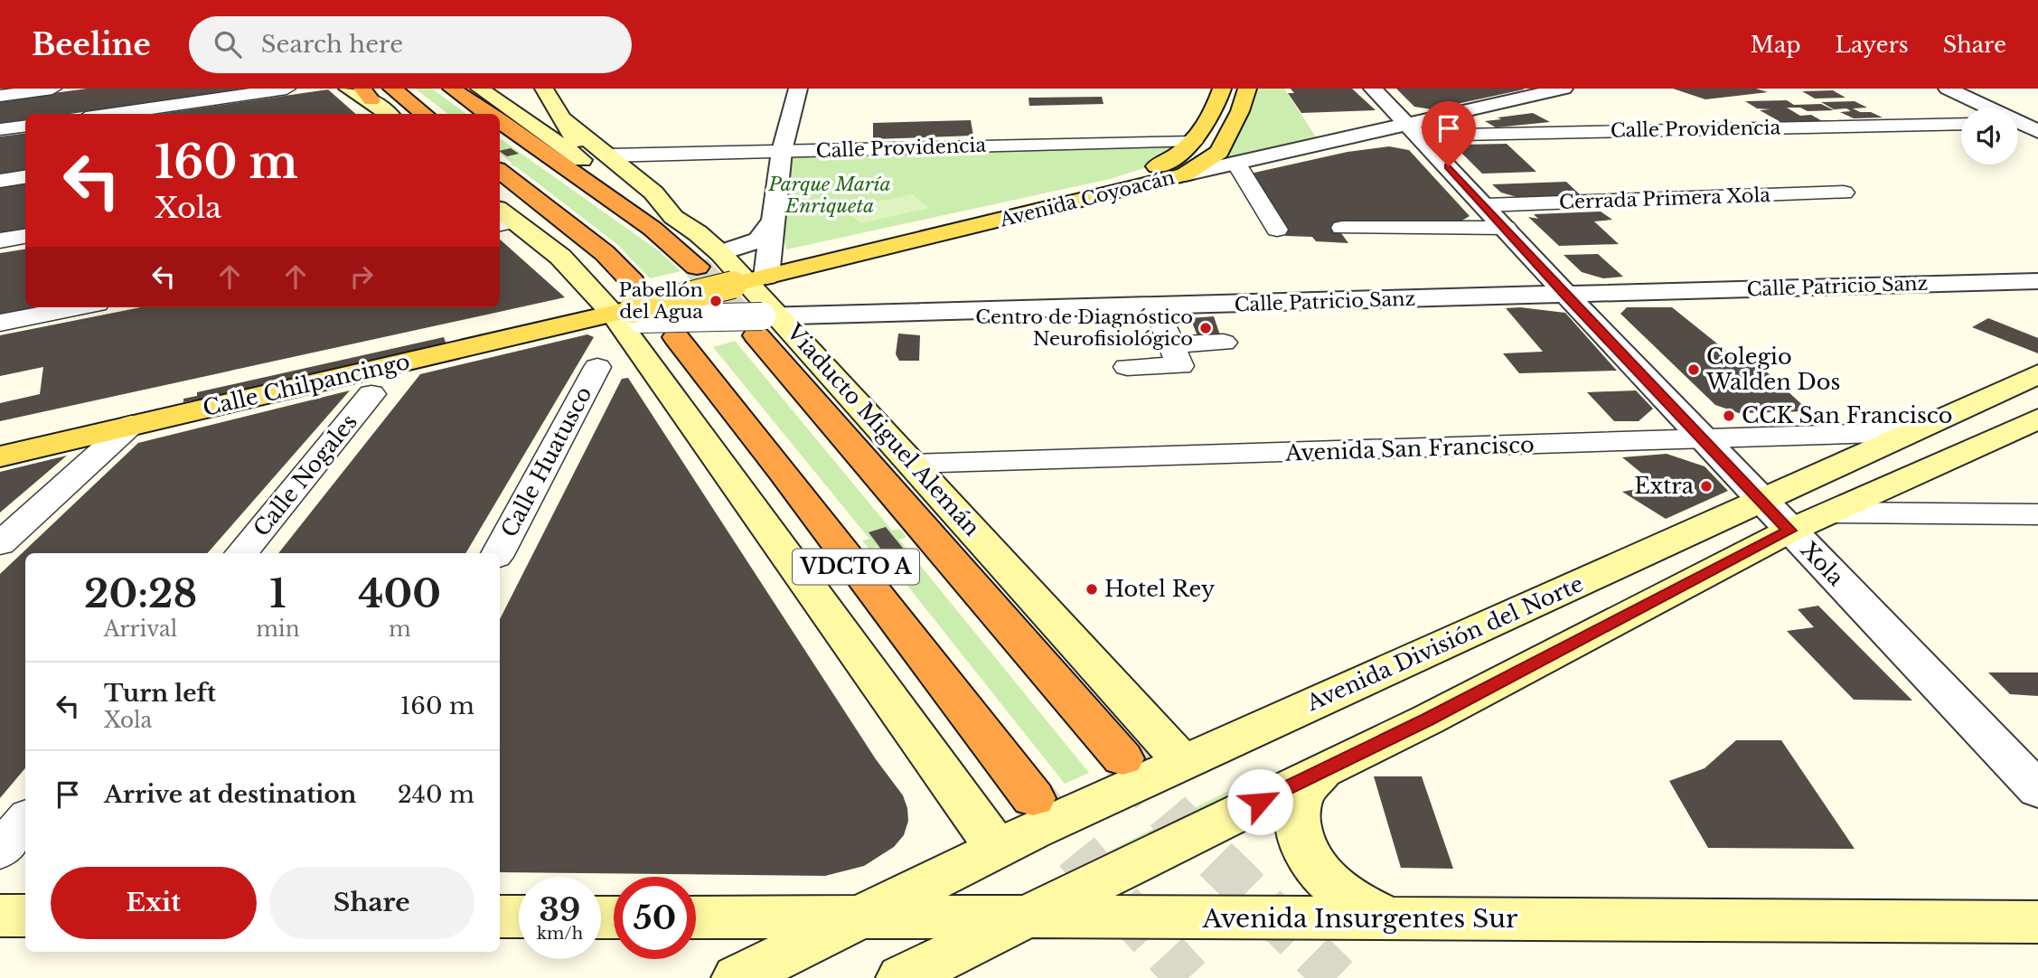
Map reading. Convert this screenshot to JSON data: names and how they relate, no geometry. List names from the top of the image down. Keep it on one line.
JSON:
{"streets":{"highway":["Viaducto Miguel Alemán","VDCTO A"],"main road":["Avenida Coyoacán","Calle Chilpancingo","Avenida División del Norte","Avenida Insurgentes Sur"],"street":["Calle Providencia","Cerrada Primera Xola","Calle Patricio Sanz","Avenida San Francisco","Calle Huatusco","Calle Nogales","Xola"]},"crossings":[["Calle Providencia","Avenida Coyoacán"],["Calle Providencia","Viaducto Miguel Alemán"],["Calle Providencia","Xola"],["Avenida Coyoacán","Calle Patricio Sanz"],["Avenida Coyoacán","Calle Chilpancingo"],["Avenida Coyoacán","Viaducto Miguel Alemán"],["Avenida Coyoacán","Xola"],["Cerrada Primera Xola","Xola"],["Calle Patricio Sanz","Calle Chilpancingo"],["Calle Patricio Sanz","Viaducto Miguel Alemán"],["Calle Patricio Sanz","Xola"],["Viaducto Miguel Alemán","Avenida San Francisco"],["Viaducto Miguel Alemán","Avenida División del Norte"],["Avenida San Francisco","Xola"],["Avenida San Francisco","Avenida División del Norte"],["Xola","Avenida División del Norte"],["Avenida División del Norte","Avenida Insurgentes Sur"]],"parks":["Parque María Enriqueta"],"places":["Pabellón del Agua","Centro de Diagnóstico Neurofisiológico","Colegio Walden Dos","CCK San Francisco","Extra","Hotel Rey"],"page":{"header":"Beeline","search":"Search here","nav":["Map","Layers","Share"],"turn":["160 m","Xola"],"eta":["20:28","Arrival","1","min","400","m"],"list":[{"name":"Turn left","note":"Xola","value":"160 m"},{"name":"Arrive at destination","value":"240 m"}],"buttons":["Exit","Share"],"speed":"39 km/h","limit":"50"}}
